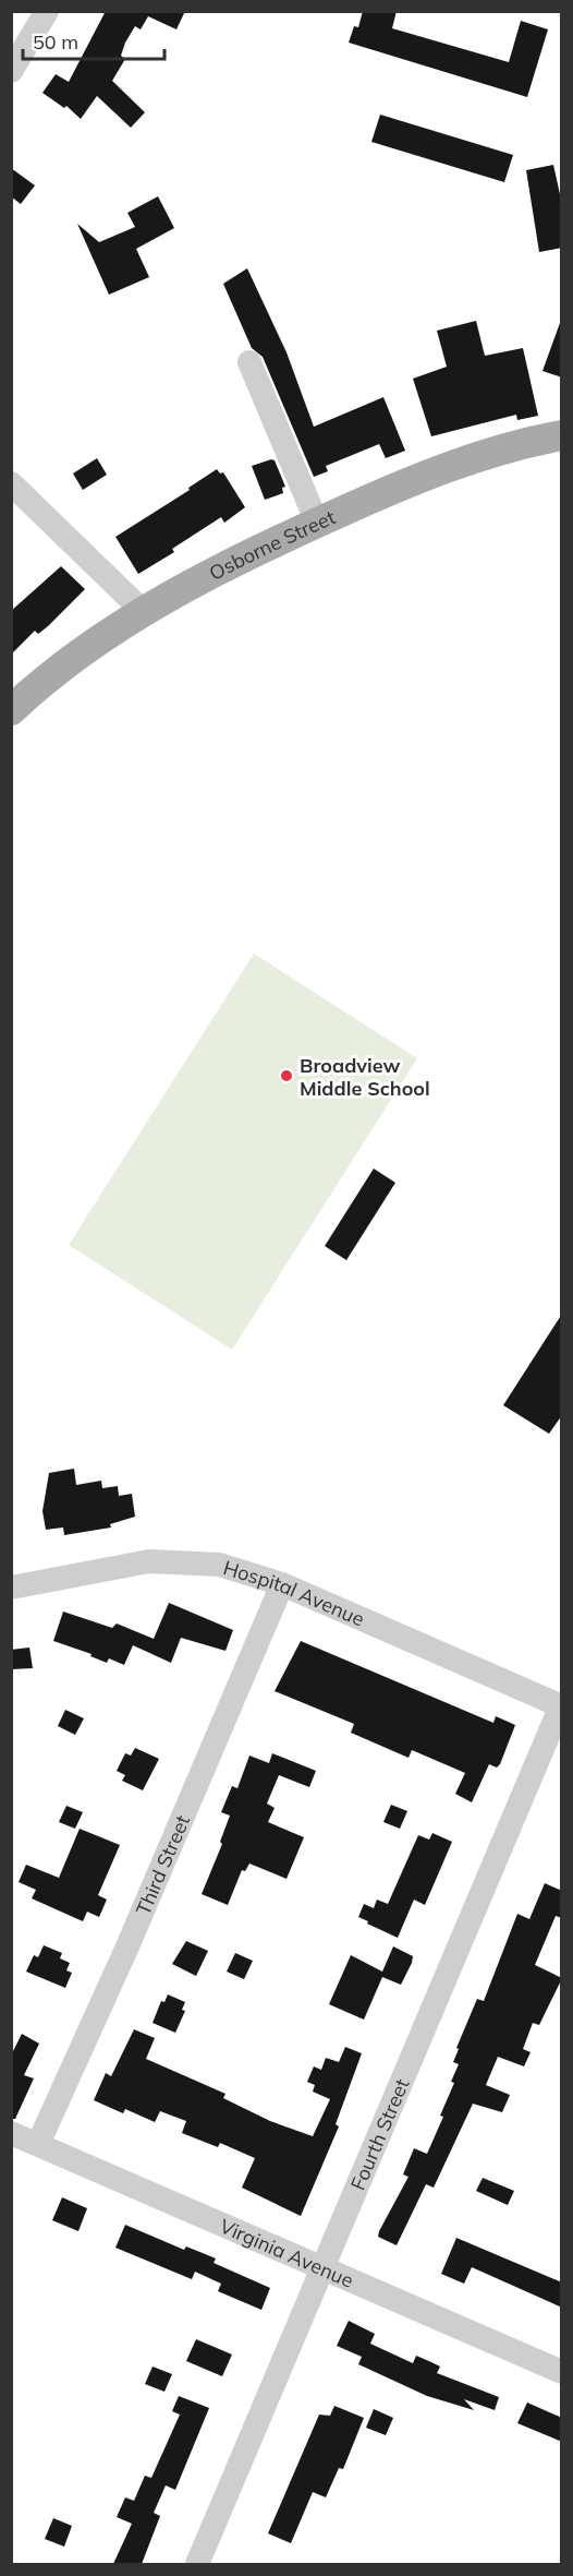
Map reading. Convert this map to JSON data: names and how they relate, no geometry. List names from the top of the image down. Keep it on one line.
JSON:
{"streets":{"main road":["Osborne Street"],"street":["Hospital Avenue","Third Street","Fourth Street","Virginia Avenue"]},"crossings":[["Hospital Avenue","Third Street"],["Hospital Avenue","Fourth Street"],["Third Street","Virginia Avenue"],["Fourth Street","Virginia Avenue"]],"places":["Broadview Middle School"],"scale_bar":"50 m"}
